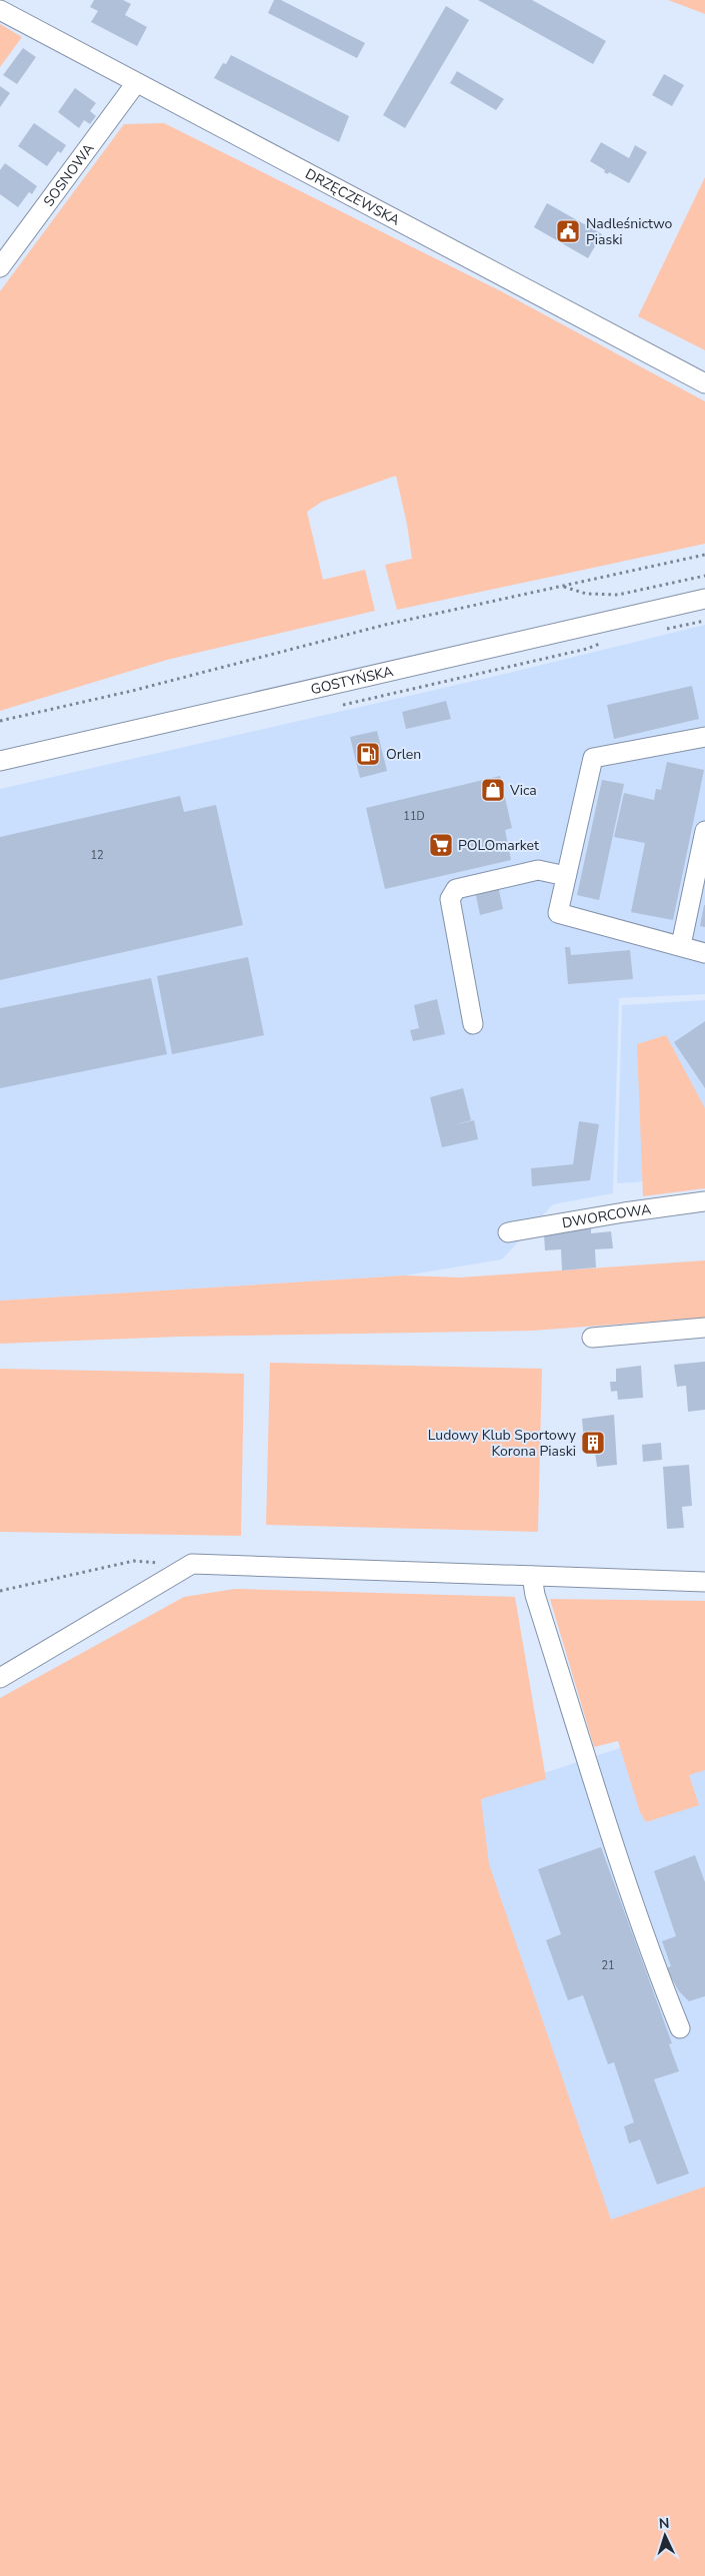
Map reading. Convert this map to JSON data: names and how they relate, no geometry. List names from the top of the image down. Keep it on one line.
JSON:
{"streets":{"street":["SOSNOWA","DRZĘCZEWSKA","GOSTYŃSKA","DWORCOWA"]},"crossings":[["SOSNOWA","DRZĘCZEWSKA"]],"places":{"public building":["Nadleśnictwo Piaski"],"fuel station":["Orlen"],"shop":["Vica"],"supermarket":["POLOmarket"],"building":["Ludowy Klub Sportowy Korona Piaski"]},"house_numbers":["11D","12","21"],"north":"top"}
